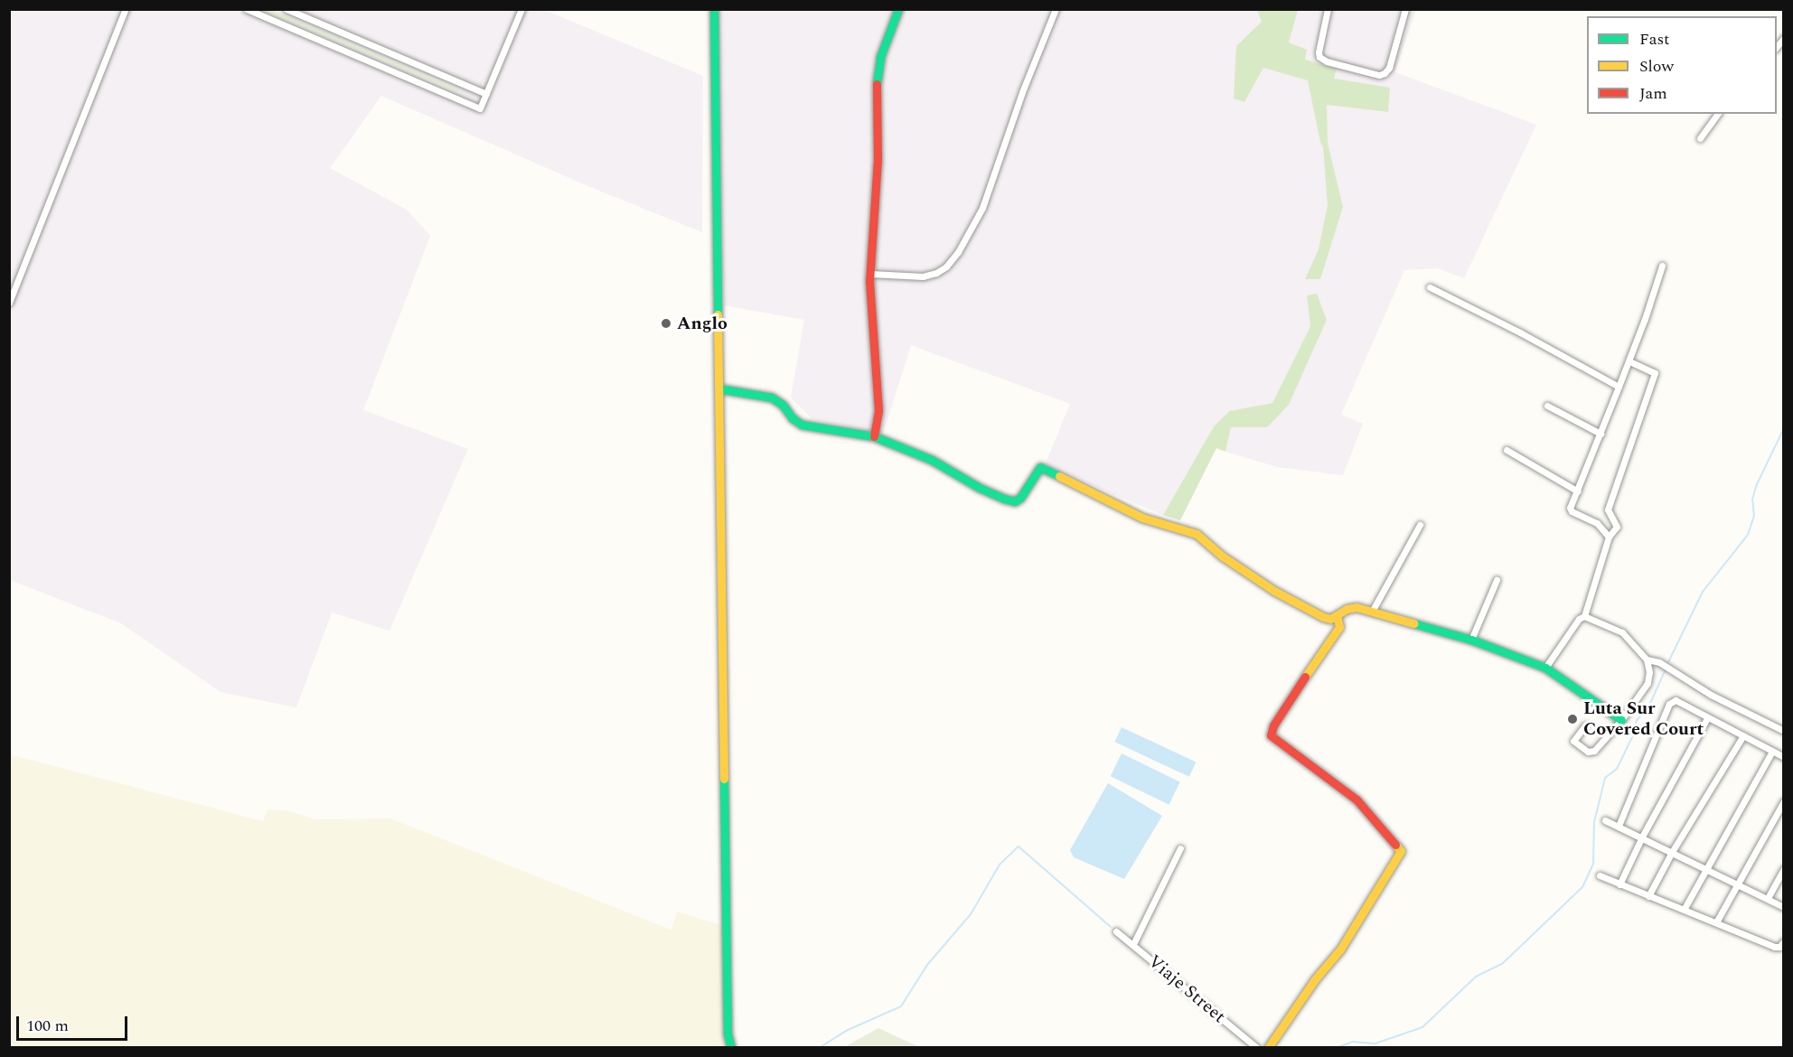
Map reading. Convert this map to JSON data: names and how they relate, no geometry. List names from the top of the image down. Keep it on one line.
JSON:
{"streets":{"street":["Viaje Street"]},"places":["Anglo","Luta Sur Covered Court"],"legend":["Fast","Slow","Jam"],"scale_bar":"100 m"}
